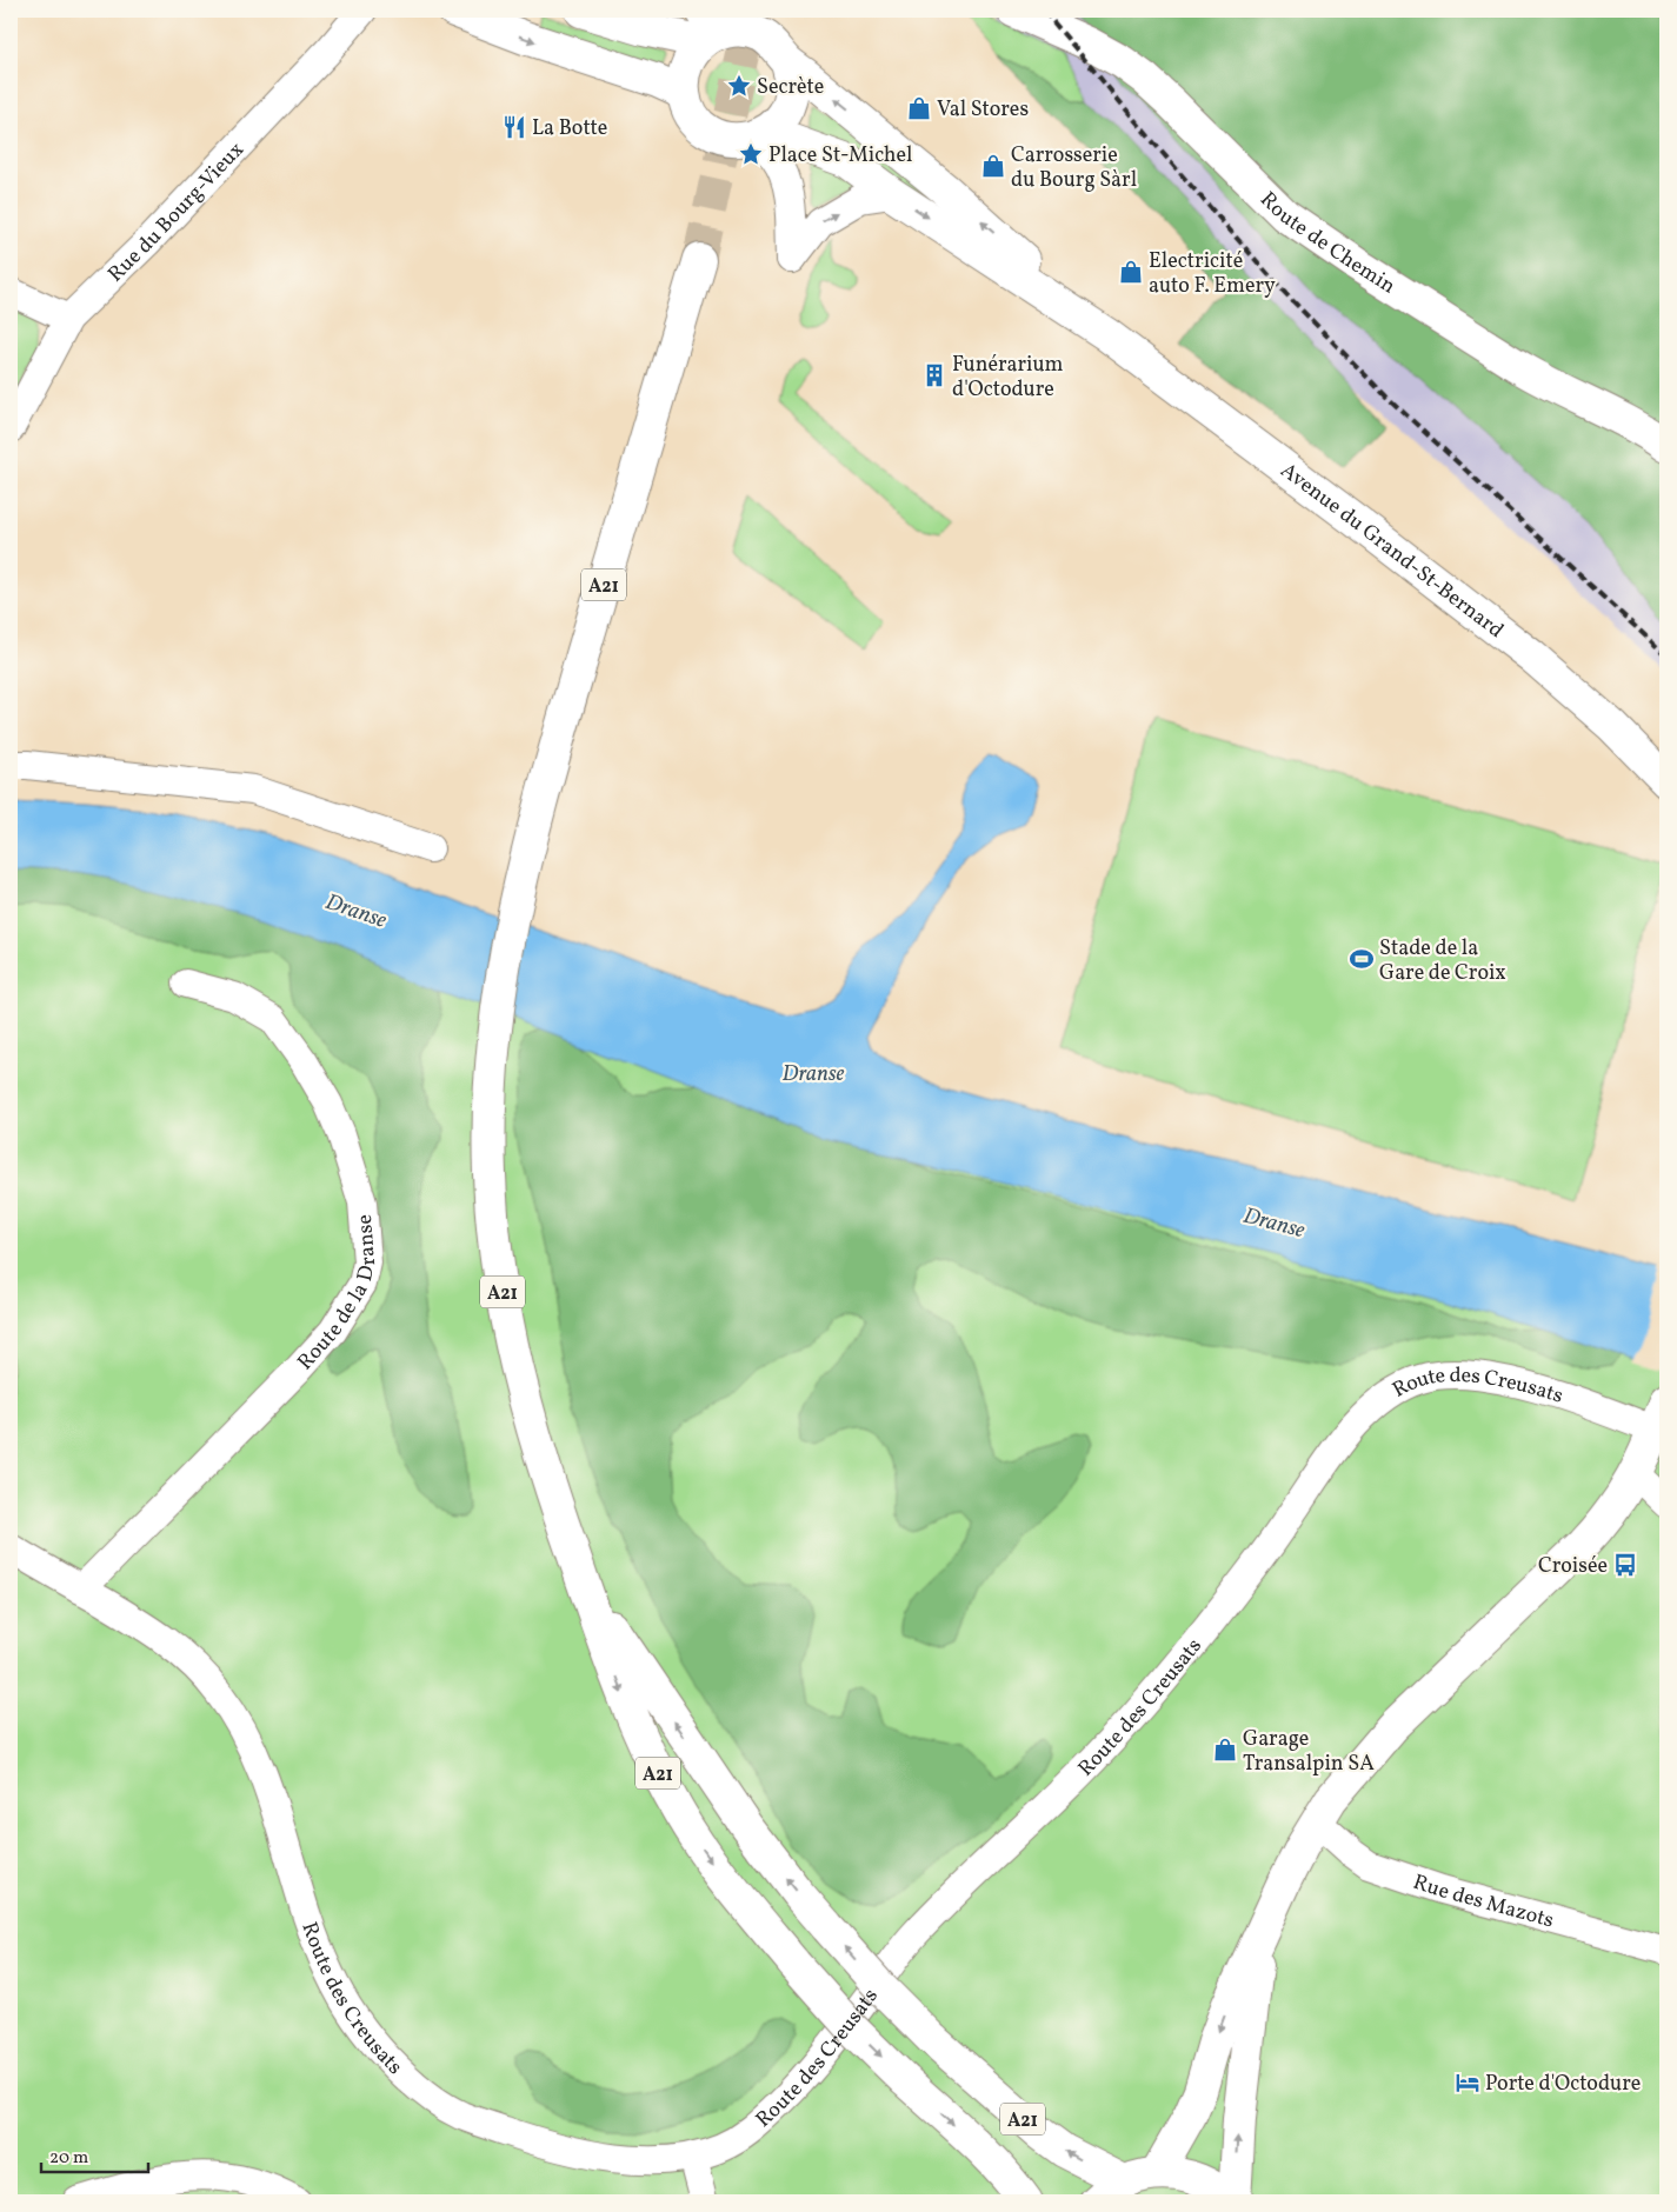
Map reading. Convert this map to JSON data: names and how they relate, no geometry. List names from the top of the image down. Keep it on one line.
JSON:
{"streets":{"main road":["Route de Chemin","Avenue du Grand-St-Bernard","A21"],"street":["Rue du Bourg-Vieux","Route de la Dranse","Route des Creusats","Rue des Mazots"]},"crossings":[["Route de la Dranse","Route des Creusats"]],"water":["Dranse"],"places":{"place":["Secrète","Place St-Michel"],"shop":["Val Stores","Carrosserie du Bourg Sàrl","Electricité auto F. Emery","Garage Transalpin SA"],"restaurant":["La Botte"],"building":["Funérarium d'Octodure"],"sports":["Stade de la Gare de Croix"],"bus stop":["Croisée"],"hotel":["Porte d'Octodure"]},"scale_bar":"20 m"}
